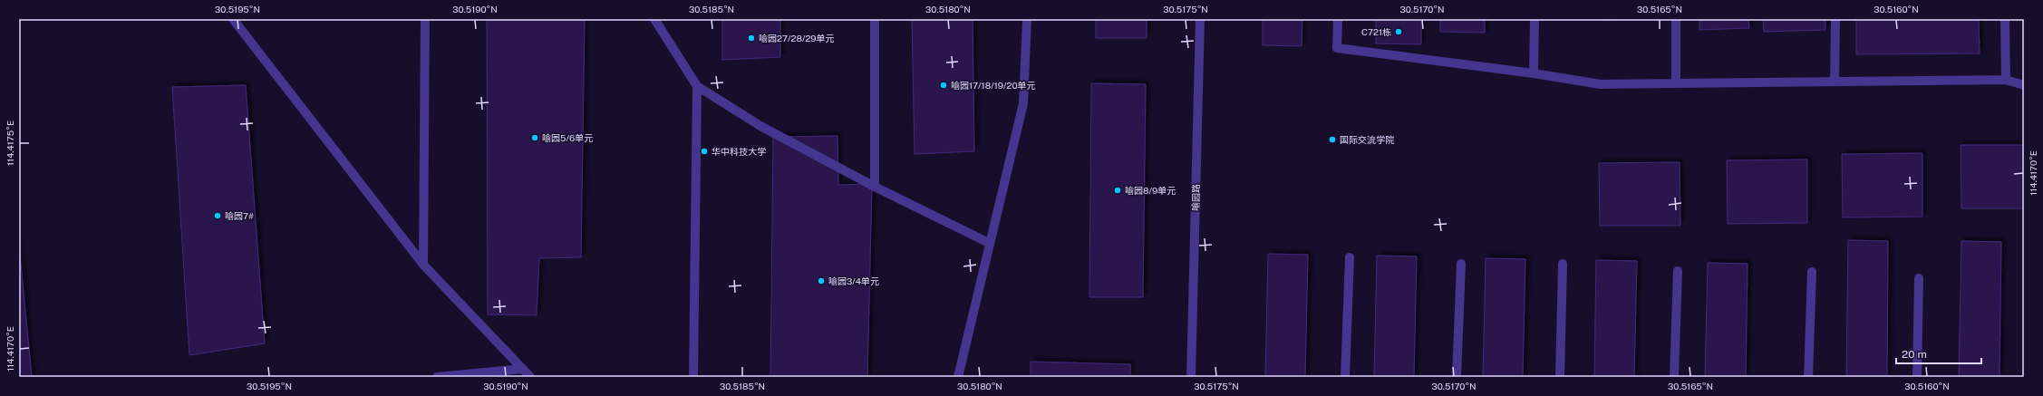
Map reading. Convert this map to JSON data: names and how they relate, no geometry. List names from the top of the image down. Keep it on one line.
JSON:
{"streets":{"street":["喻园路"]},"places":["C721栋","喻园27/28/29单元","喻园17/18/19/20单元","喻园5/6单元","国际交流学院","华中科技大学","喻园8/9单元","喻园7#","喻园3/4单元"],"scale_bar":"20 m","coordinates":["30.5195°N","30.5190°N","30.5185°N","30.5180°N","30.5175°N","30.5170°N","30.5165°N","30.5160°N","114.4175°E","114.4170°E"]}
